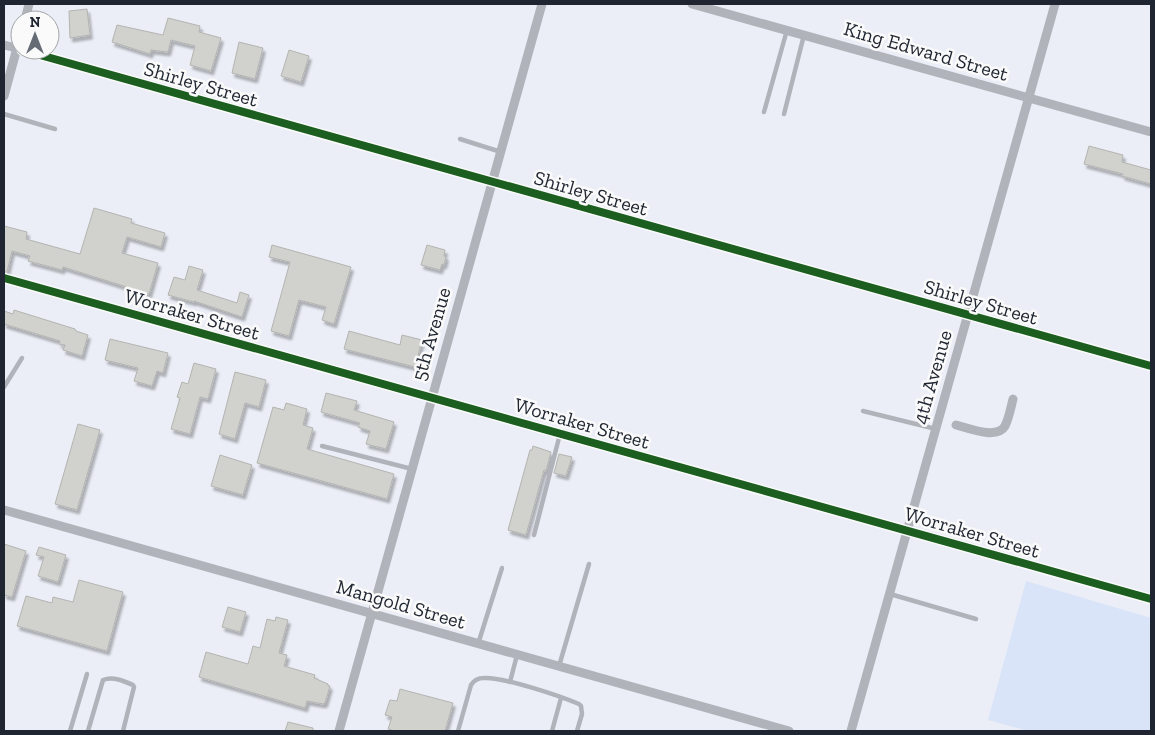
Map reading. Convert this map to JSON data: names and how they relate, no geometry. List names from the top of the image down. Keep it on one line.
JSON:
{"streets":{"street":["King Edward Street","Shirley Street","Worraker Street","5th Avenue","4th Avenue","Mangold Street"]},"crossings":[["King Edward Street","4th Avenue"],["Shirley Street","5th Avenue"],["Shirley Street","4th Avenue"],["Worraker Street","5th Avenue"],["Worraker Street","4th Avenue"],["5th Avenue","Mangold Street"]],"north":"top"}
